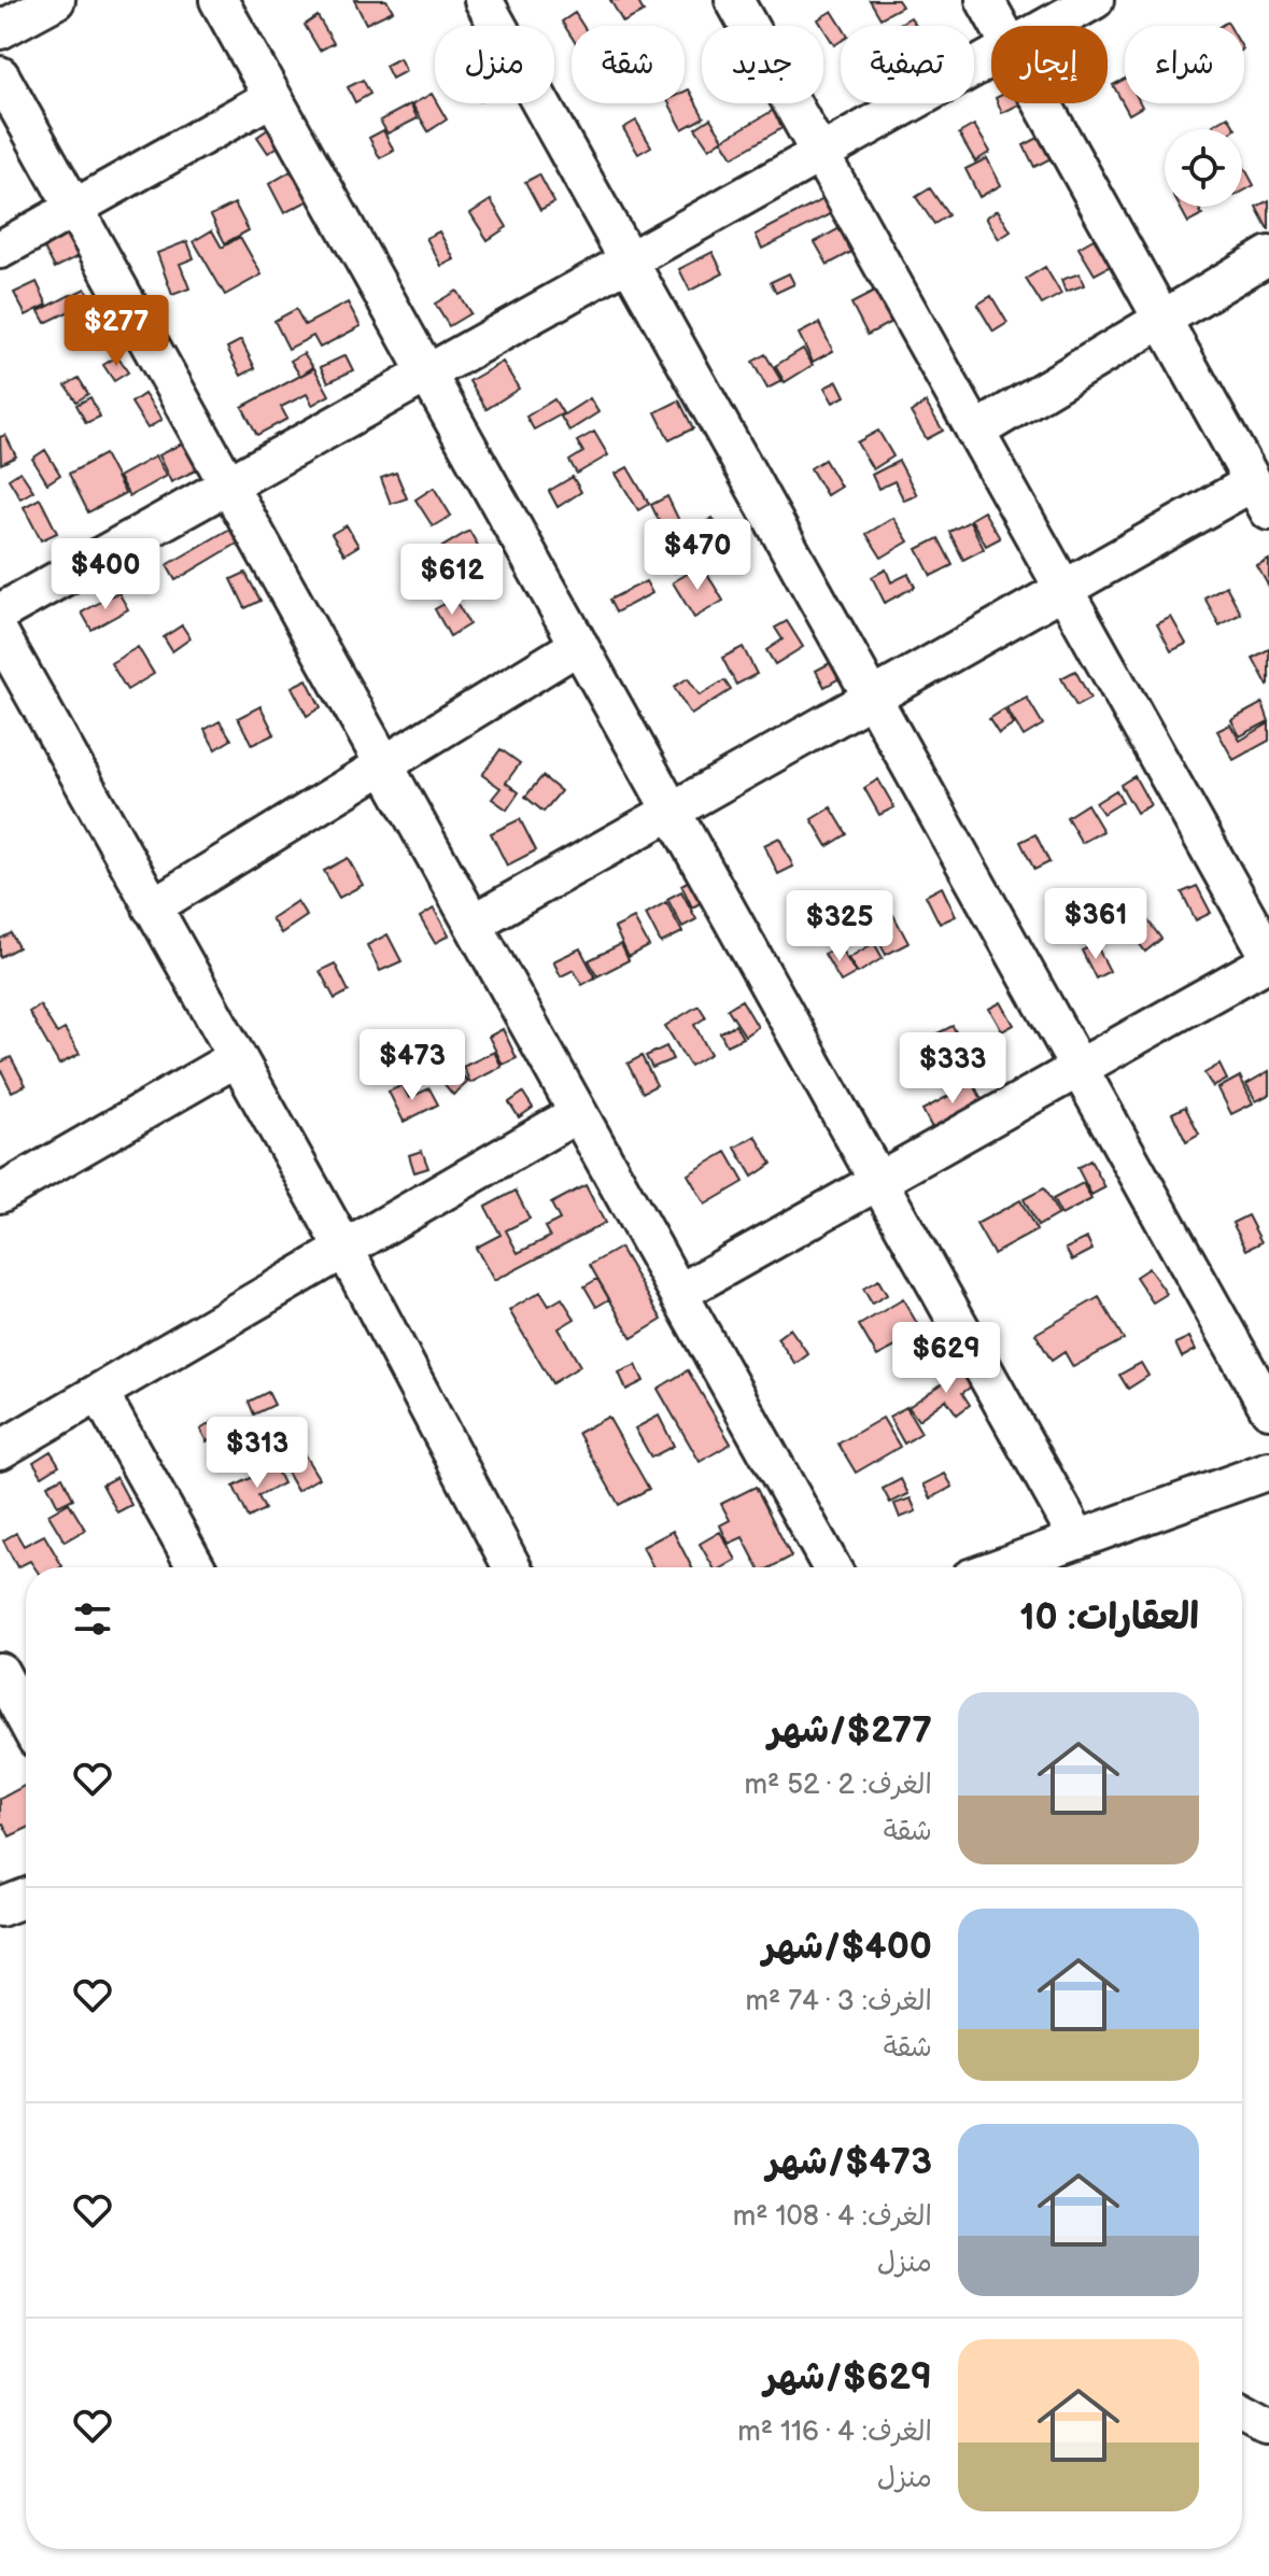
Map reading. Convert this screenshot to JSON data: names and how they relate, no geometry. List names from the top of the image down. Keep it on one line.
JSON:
{"page":{"chip":["شراء","إيجار","تصفية","جديد","شقة","منزل"],"price":["$277","$470","$400","$612","$361","$325","$473","$333","$629","$313"],"heading":"العقارات: 10","list":[{"name":"$277/شهر","note":"الغرف: 2 · 52 m² · شقة"},{"name":"$400/شهر","note":"الغرف: 3 · 74 m² · شقة"},{"name":"$473/شهر","note":"الغرف: 4 · 108 m² · منزل"},{"name":"$629/شهر","note":"الغرف: 4 · 116 m² · منزل"}]}}
